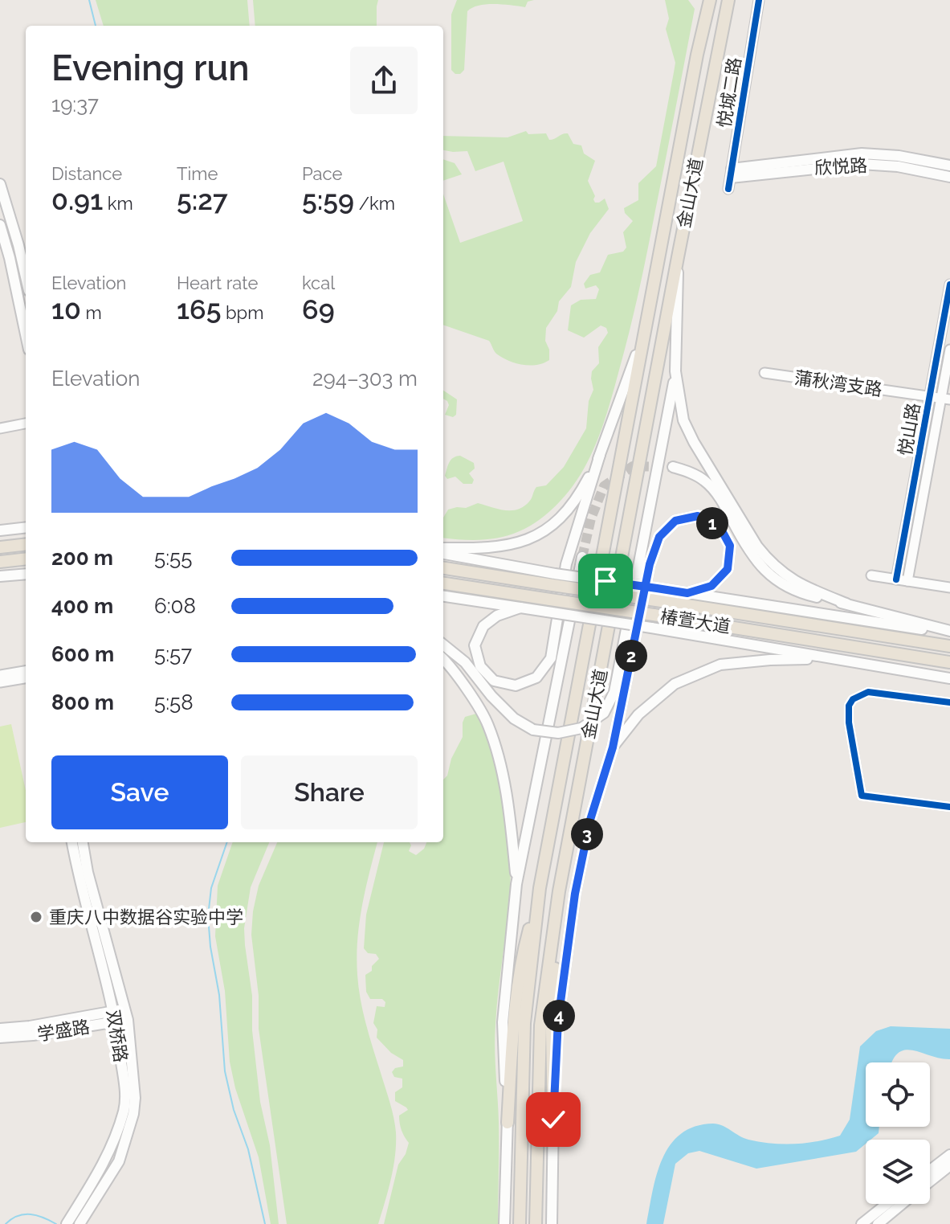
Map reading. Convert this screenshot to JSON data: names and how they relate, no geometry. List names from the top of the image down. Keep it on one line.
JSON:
{"streets":{"highway":["金山大道","椿萱大道"],"main road":["欣悦路","学盛路","双桥路"],"street":["悦城二路","蒲秋湾支路","悦山路"]},"crossings":[["悦城二路","欣悦路"],["蒲秋湾支路","悦山路"],["学盛路","双桥路"]],"places":["重庆八中数据谷实验中学"],"page":{"heading":["Evening run","19:37"],"stats":[["Distance","0.91 km"],["Time","5:27"],["Pace","5:59 /km"],["Elevation","10 m"],["Heart rate","165 bpm"],["kcal","69"]],"chart":["Elevation","294–303 m"],"pins":["1","2","3","4"],"list":[{"name":"200 m","note":"5:55"},{"name":"400 m","note":"6:08"},{"name":"600 m","note":"5:57"},{"name":"800 m","note":"5:58"}],"buttons":["Save","Share"]}}
